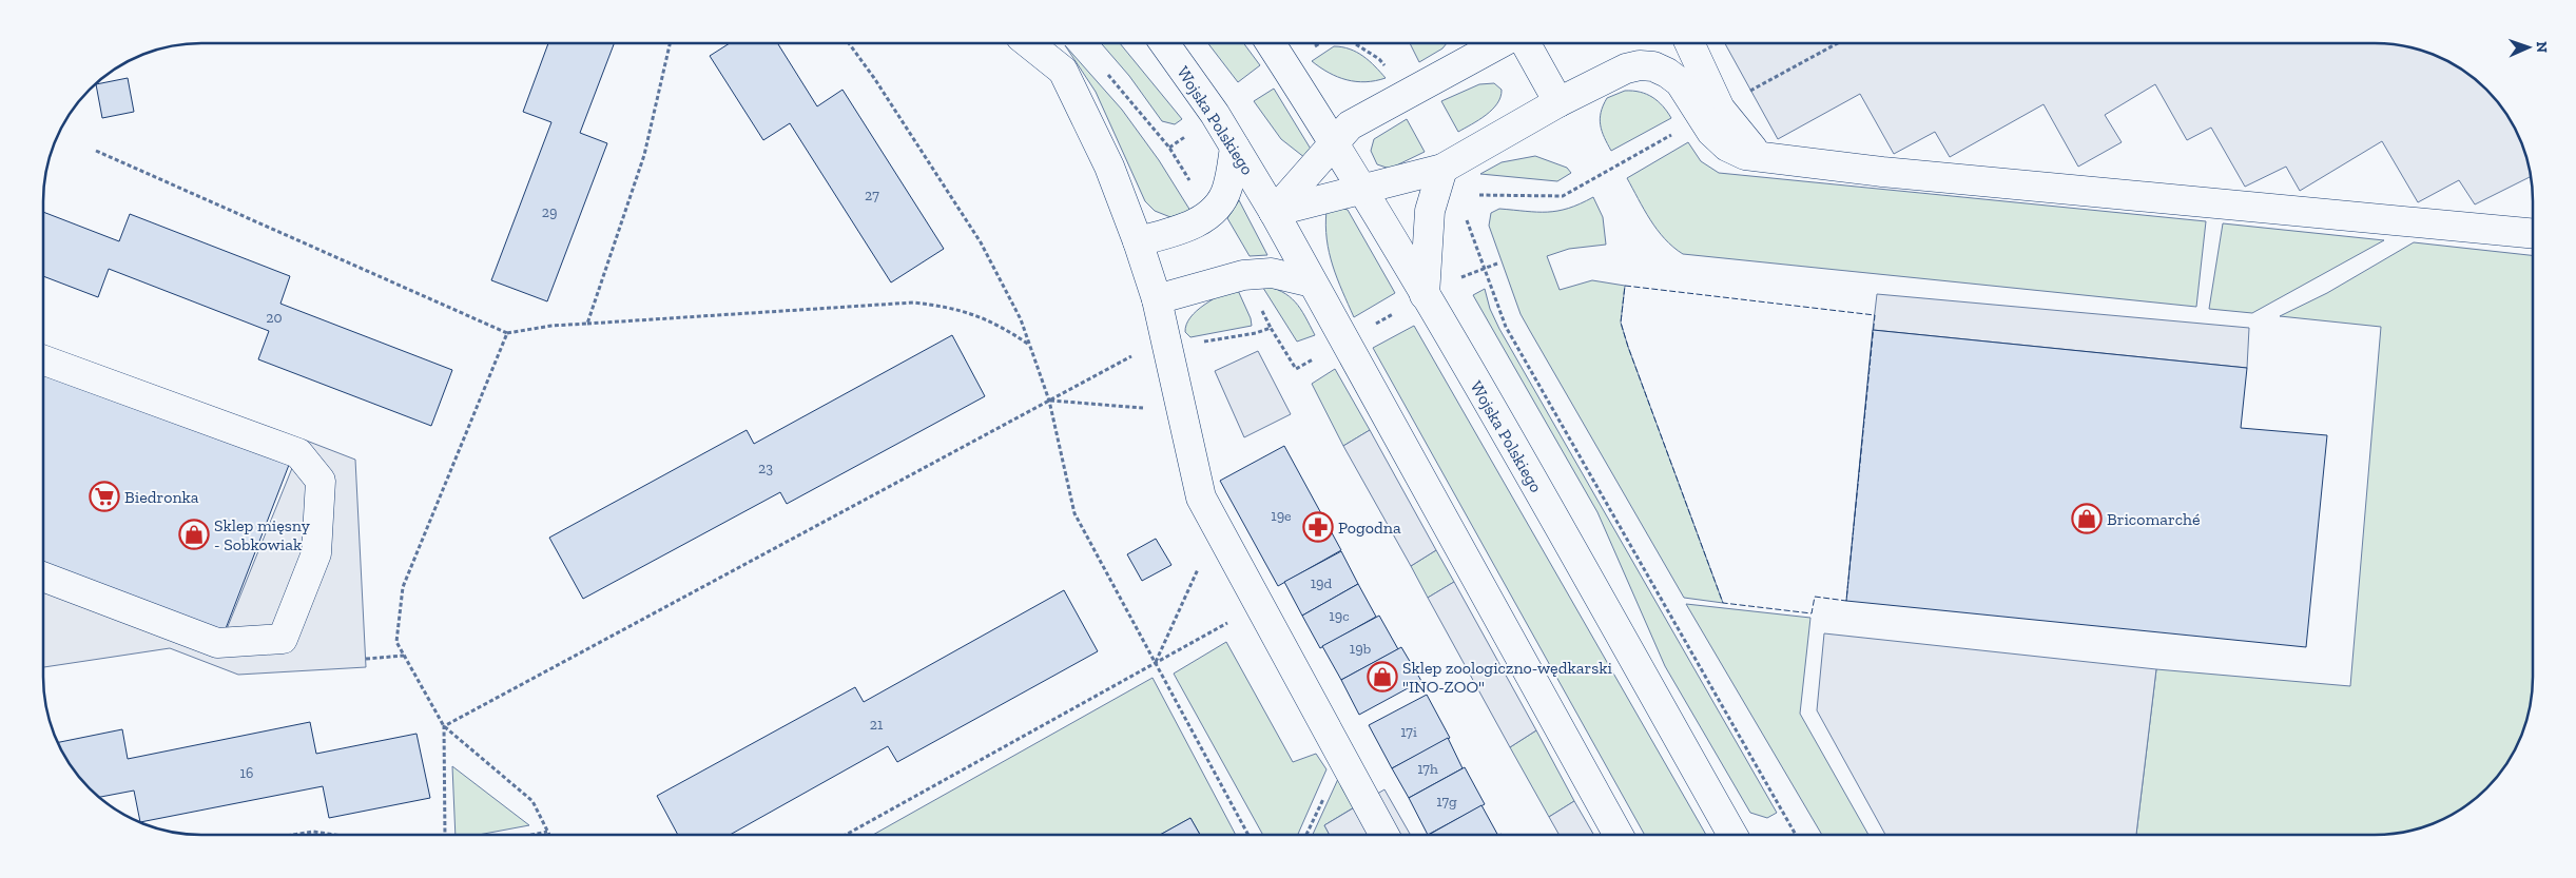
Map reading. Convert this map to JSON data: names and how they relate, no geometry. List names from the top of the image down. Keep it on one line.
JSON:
{"streets":{"street":["Wojska Polskiego"]},"places":{"supermarket":["Biedronka"],"shop":["Bricomarché","Sklep mięsny - Sobkowiak","Sklep zoologiczno-wędkarski \"INO-ZOO\""],"pharmacy":["Pogodna"]},"house_numbers":["27","29","20","23","19e","19d","19c","19b","21","17i","17h","16","17g"],"north":"right"}
